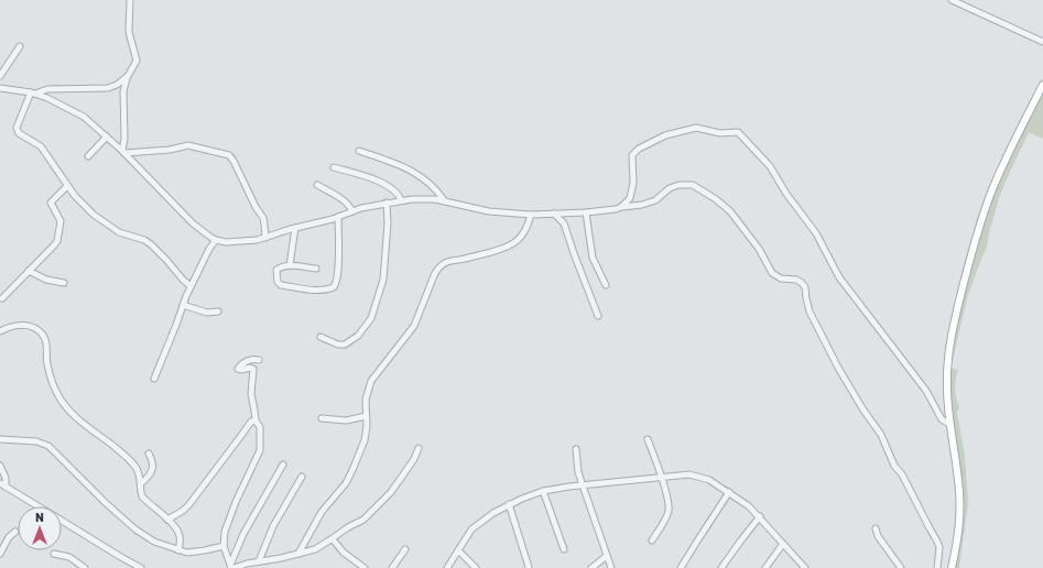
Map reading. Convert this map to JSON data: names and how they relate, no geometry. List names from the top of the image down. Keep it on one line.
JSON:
{"north":"top"}
